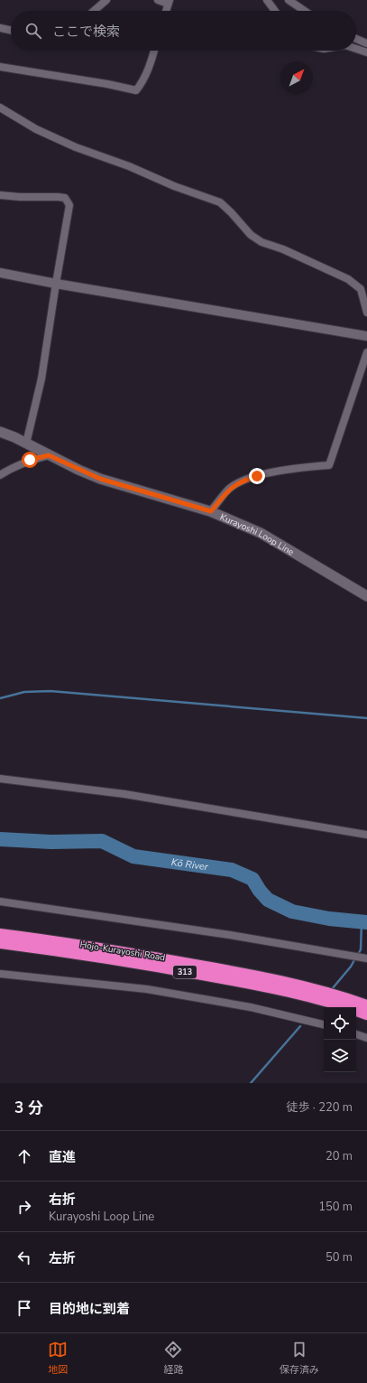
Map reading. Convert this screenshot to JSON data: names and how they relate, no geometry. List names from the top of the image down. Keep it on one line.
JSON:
{"streets":{"highway":["Hojo-Kurayoshi Road","313"],"main road":["Kurayoshi Loop Line"]},"water":["Kō River"],"north":"top right","page":{"search":"ここで検索","heading":["3 分","徒歩 · 220 m"],"list":[["直進","20 m"],["右折","Kurayoshi Loop Line","150 m"],["左折","50 m"],"目的地に到着"],"nav":["地図","経路","保存済み"]}}
